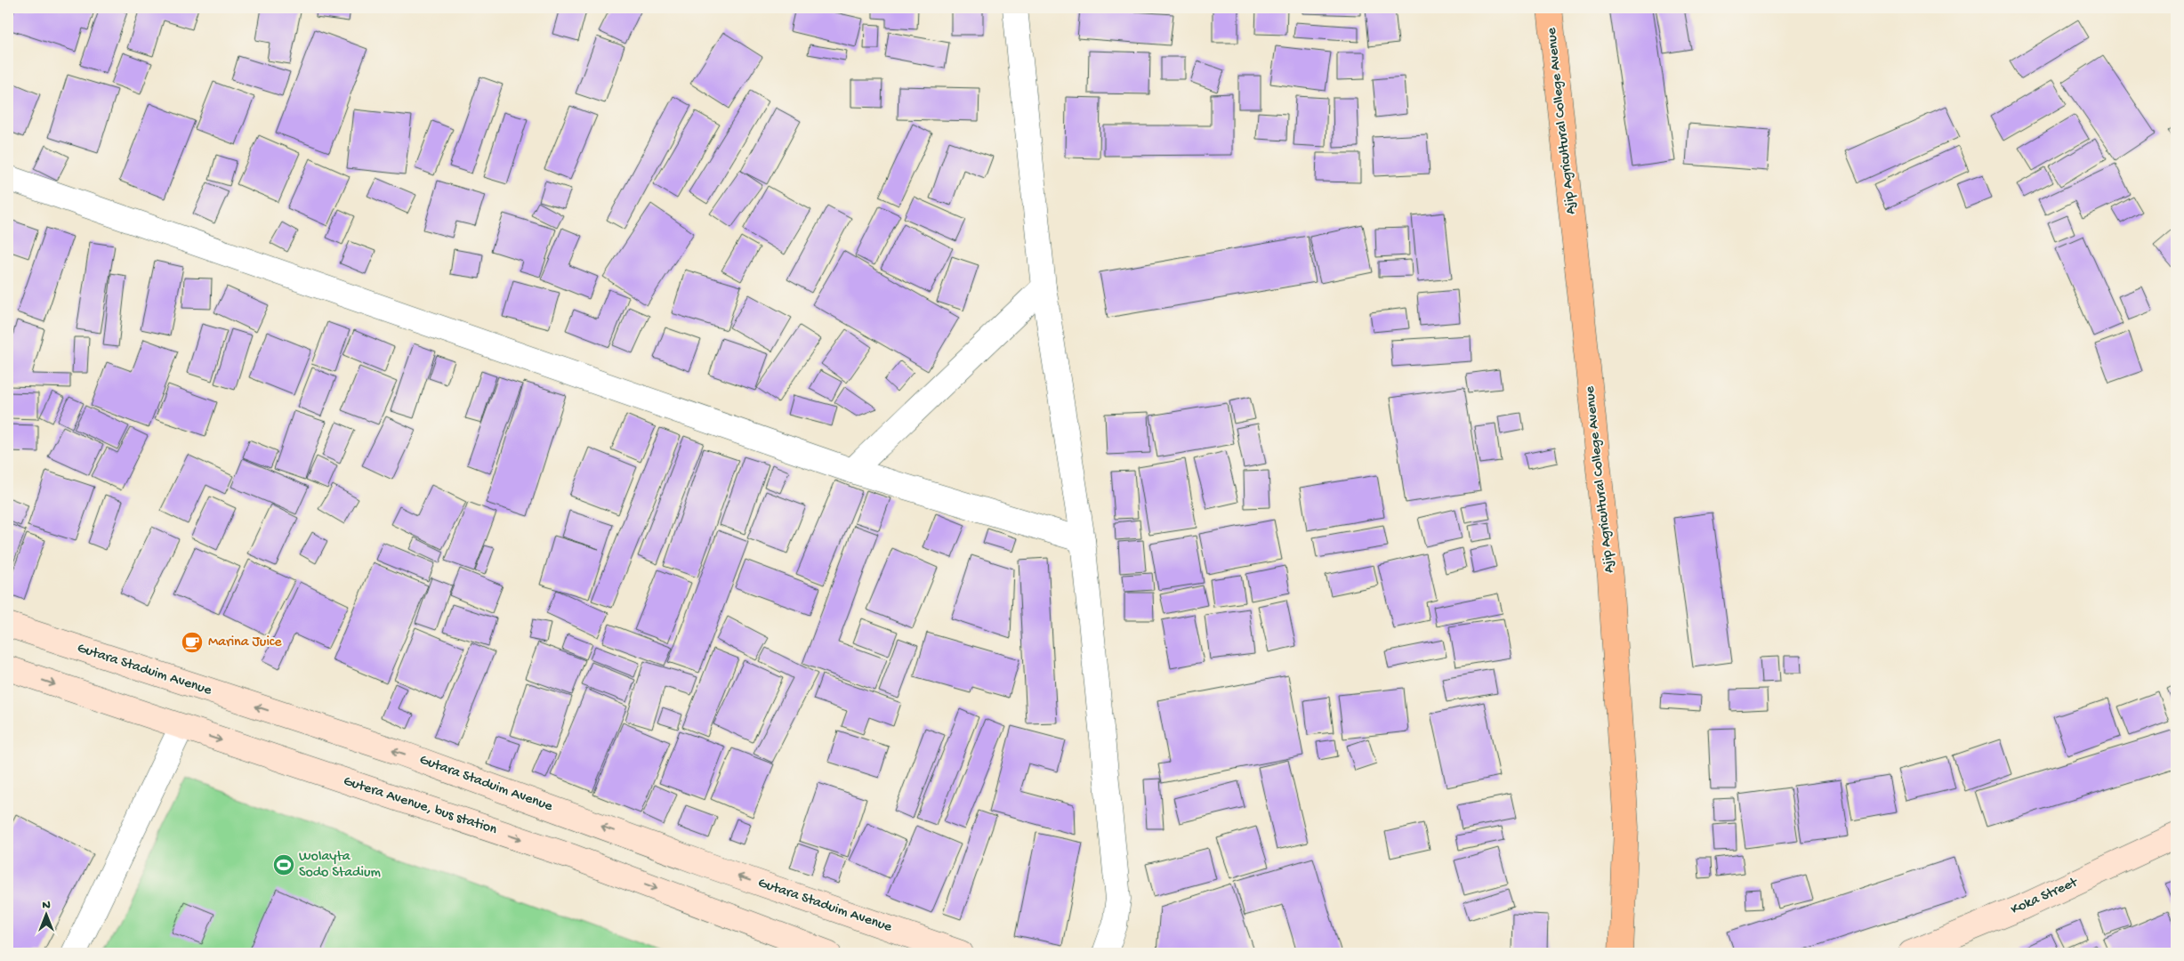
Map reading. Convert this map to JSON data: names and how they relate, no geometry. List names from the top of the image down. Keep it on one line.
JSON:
{"streets":{"main road":["Ajip Agricultural College Avenue","Gutara Staduim Avenue","Gutera Avenue, bus station","Koka Street"]},"one_way":["Gutara Staduim Avenue","Gutera Avenue, bus station"],"places":{"cafe":["Marina Juice"],"sports":["Wolayta Sodo Stadium"]},"north":"top"}
